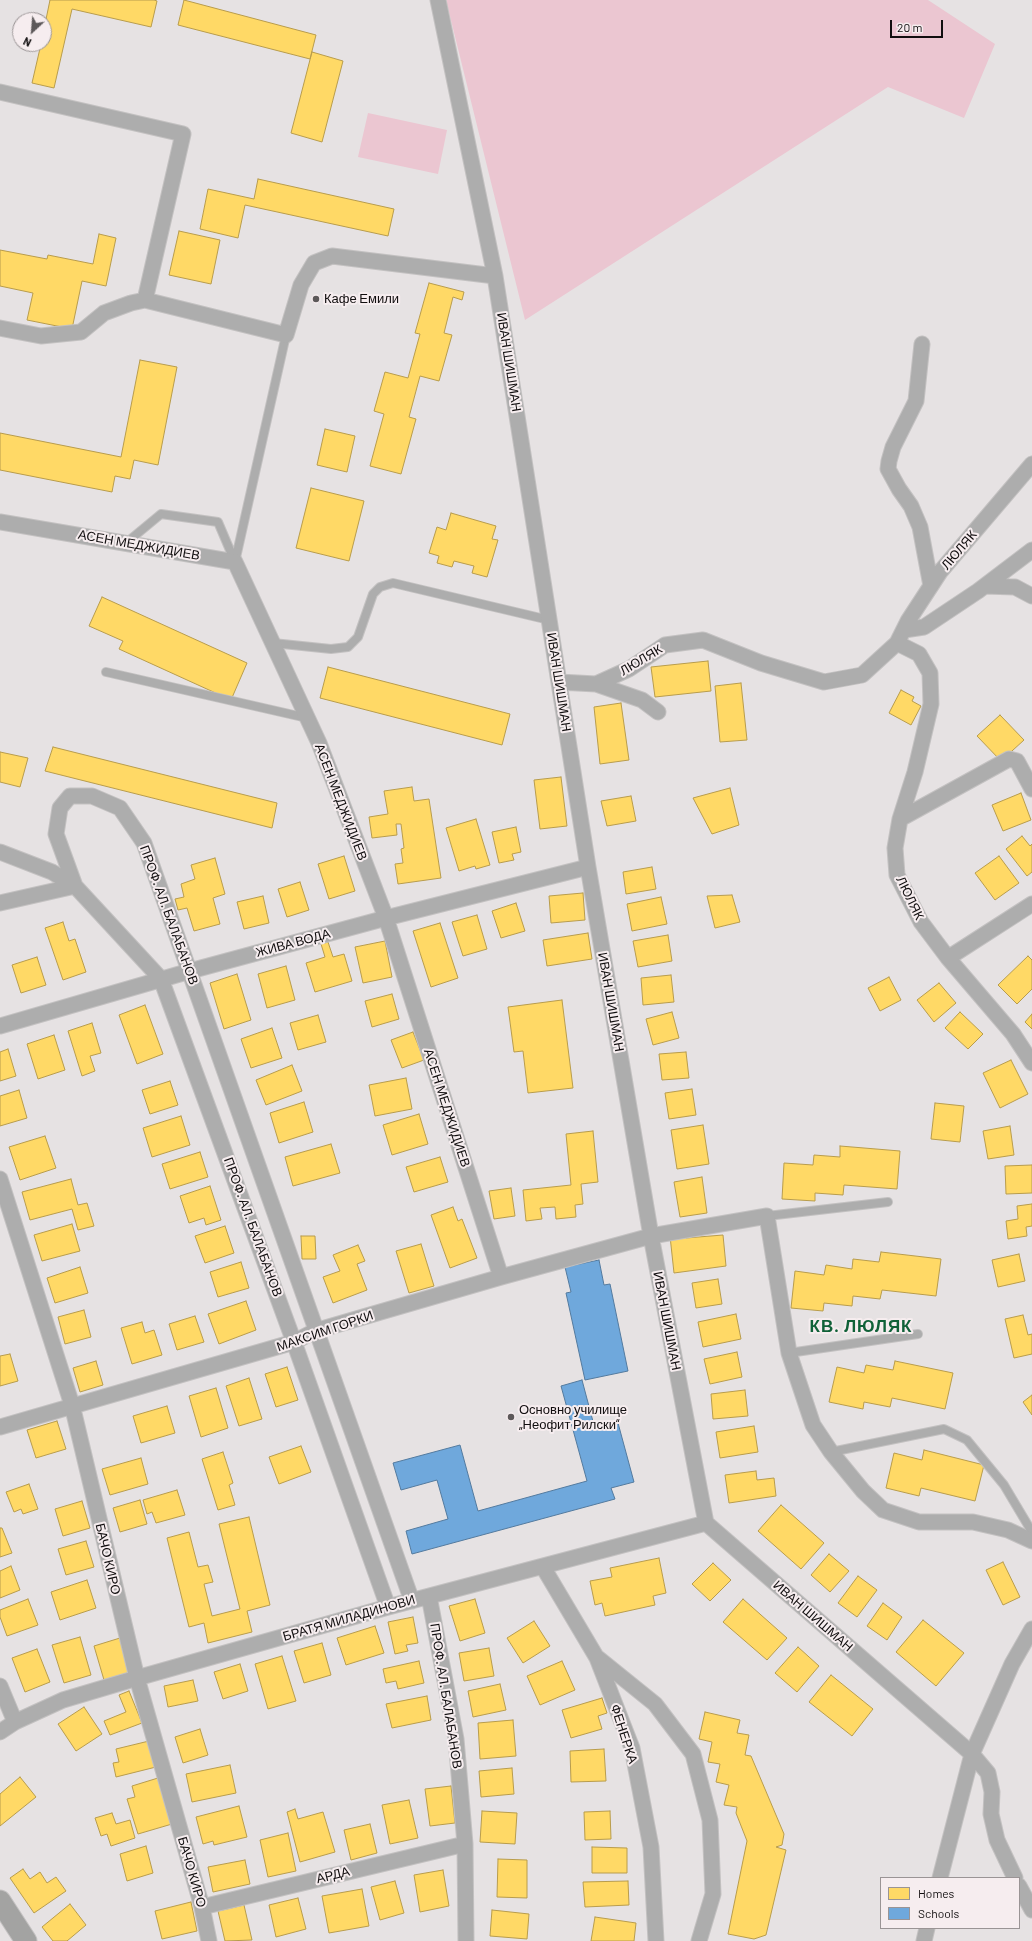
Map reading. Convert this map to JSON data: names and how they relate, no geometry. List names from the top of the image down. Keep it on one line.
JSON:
{"streets":{"street":["ИВАН ШИШМАН","АСЕН МЕДЖИДИЕВ","ЛЮЛЯК","ПРОФ. АЛ. БАЛАБАНОВ","ЖИВА ВОДА","МАКСИМ ГОРКИ","БАЧО КИРО","БРАТЯ МИЛАДИНОВИ","ФЕНЕРКА","АРДА"]},"crossings":[["ИВАН ШИШМАН","ЛЮЛЯК"],["ИВАН ШИШМАН","ЖИВА ВОДА"],["ИВАН ШИШМАН","МАКСИМ ГОРКИ"],["ИВАН ШИШМАН","БРАТЯ МИЛАДИНОВИ"],["АСЕН МЕДЖИДИЕВ","ЖИВА ВОДА"],["АСЕН МЕДЖИДИЕВ","МАКСИМ ГОРКИ"],["ПРОФ. АЛ. БАЛАБАНОВ","ЖИВА ВОДА"],["ПРОФ. АЛ. БАЛАБАНОВ","МАКСИМ ГОРКИ"],["ПРОФ. АЛ. БАЛАБАНОВ","БРАТЯ МИЛАДИНОВИ"],["ПРОФ. АЛ. БАЛАБАНОВ","АРДА"],["МАКСИМ ГОРКИ","БАЧО КИРО"],["БАЧО КИРО","БРАТЯ МИЛАДИНОВИ"],["БАЧО КИРО","АРДА"],["БРАТЯ МИЛАДИНОВИ","ФЕНЕРКА"]],"districts":["КВ. ЛЮЛЯК"],"places":["Кафе Емили","Основно училище „Неофит Рилски“"],"legend":["Homes","Schools"],"scale_bar":"20 m","north":"bottom left"}
